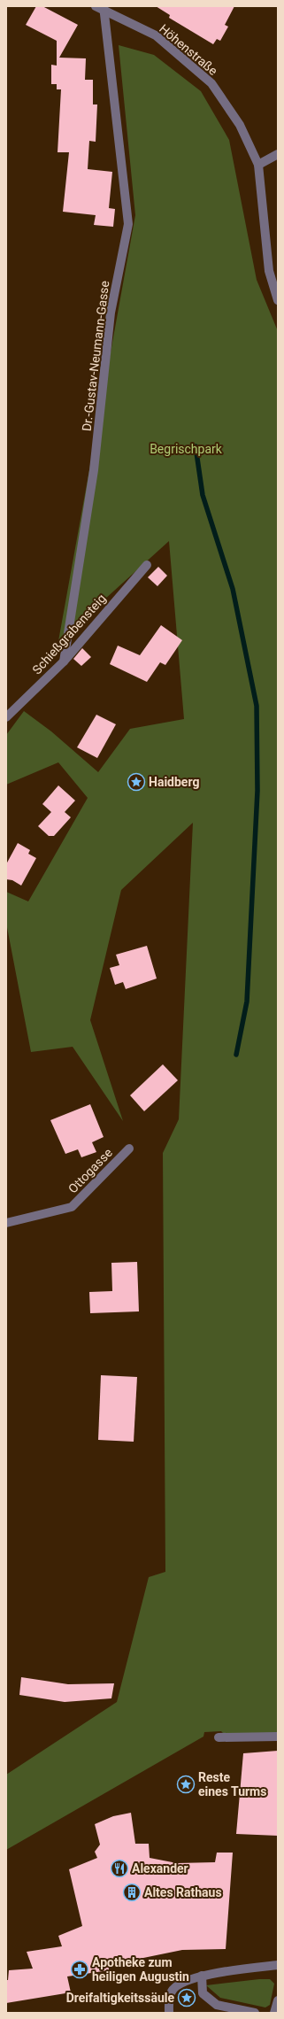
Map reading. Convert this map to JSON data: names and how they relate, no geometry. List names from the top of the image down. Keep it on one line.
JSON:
{"streets":{"street":["Höhenstraße","Dr.-Gustav-Neumann-Gasse","Schießgrabensteig","Ottogasse"]},"crossings":[["Höhenstraße","Dr.-Gustav-Neumann-Gasse"],["Dr.-Gustav-Neumann-Gasse","Schießgrabensteig"]],"parks":["Begrischpark"],"places":{"place":["Haidberg","Reste eines Turms","Dreifaltigkeitssäule"],"restaurant":["Alexander"],"building":["Altes Rathaus"],"pharmacy":["Apotheke zum heiligen Augustin"]}}
